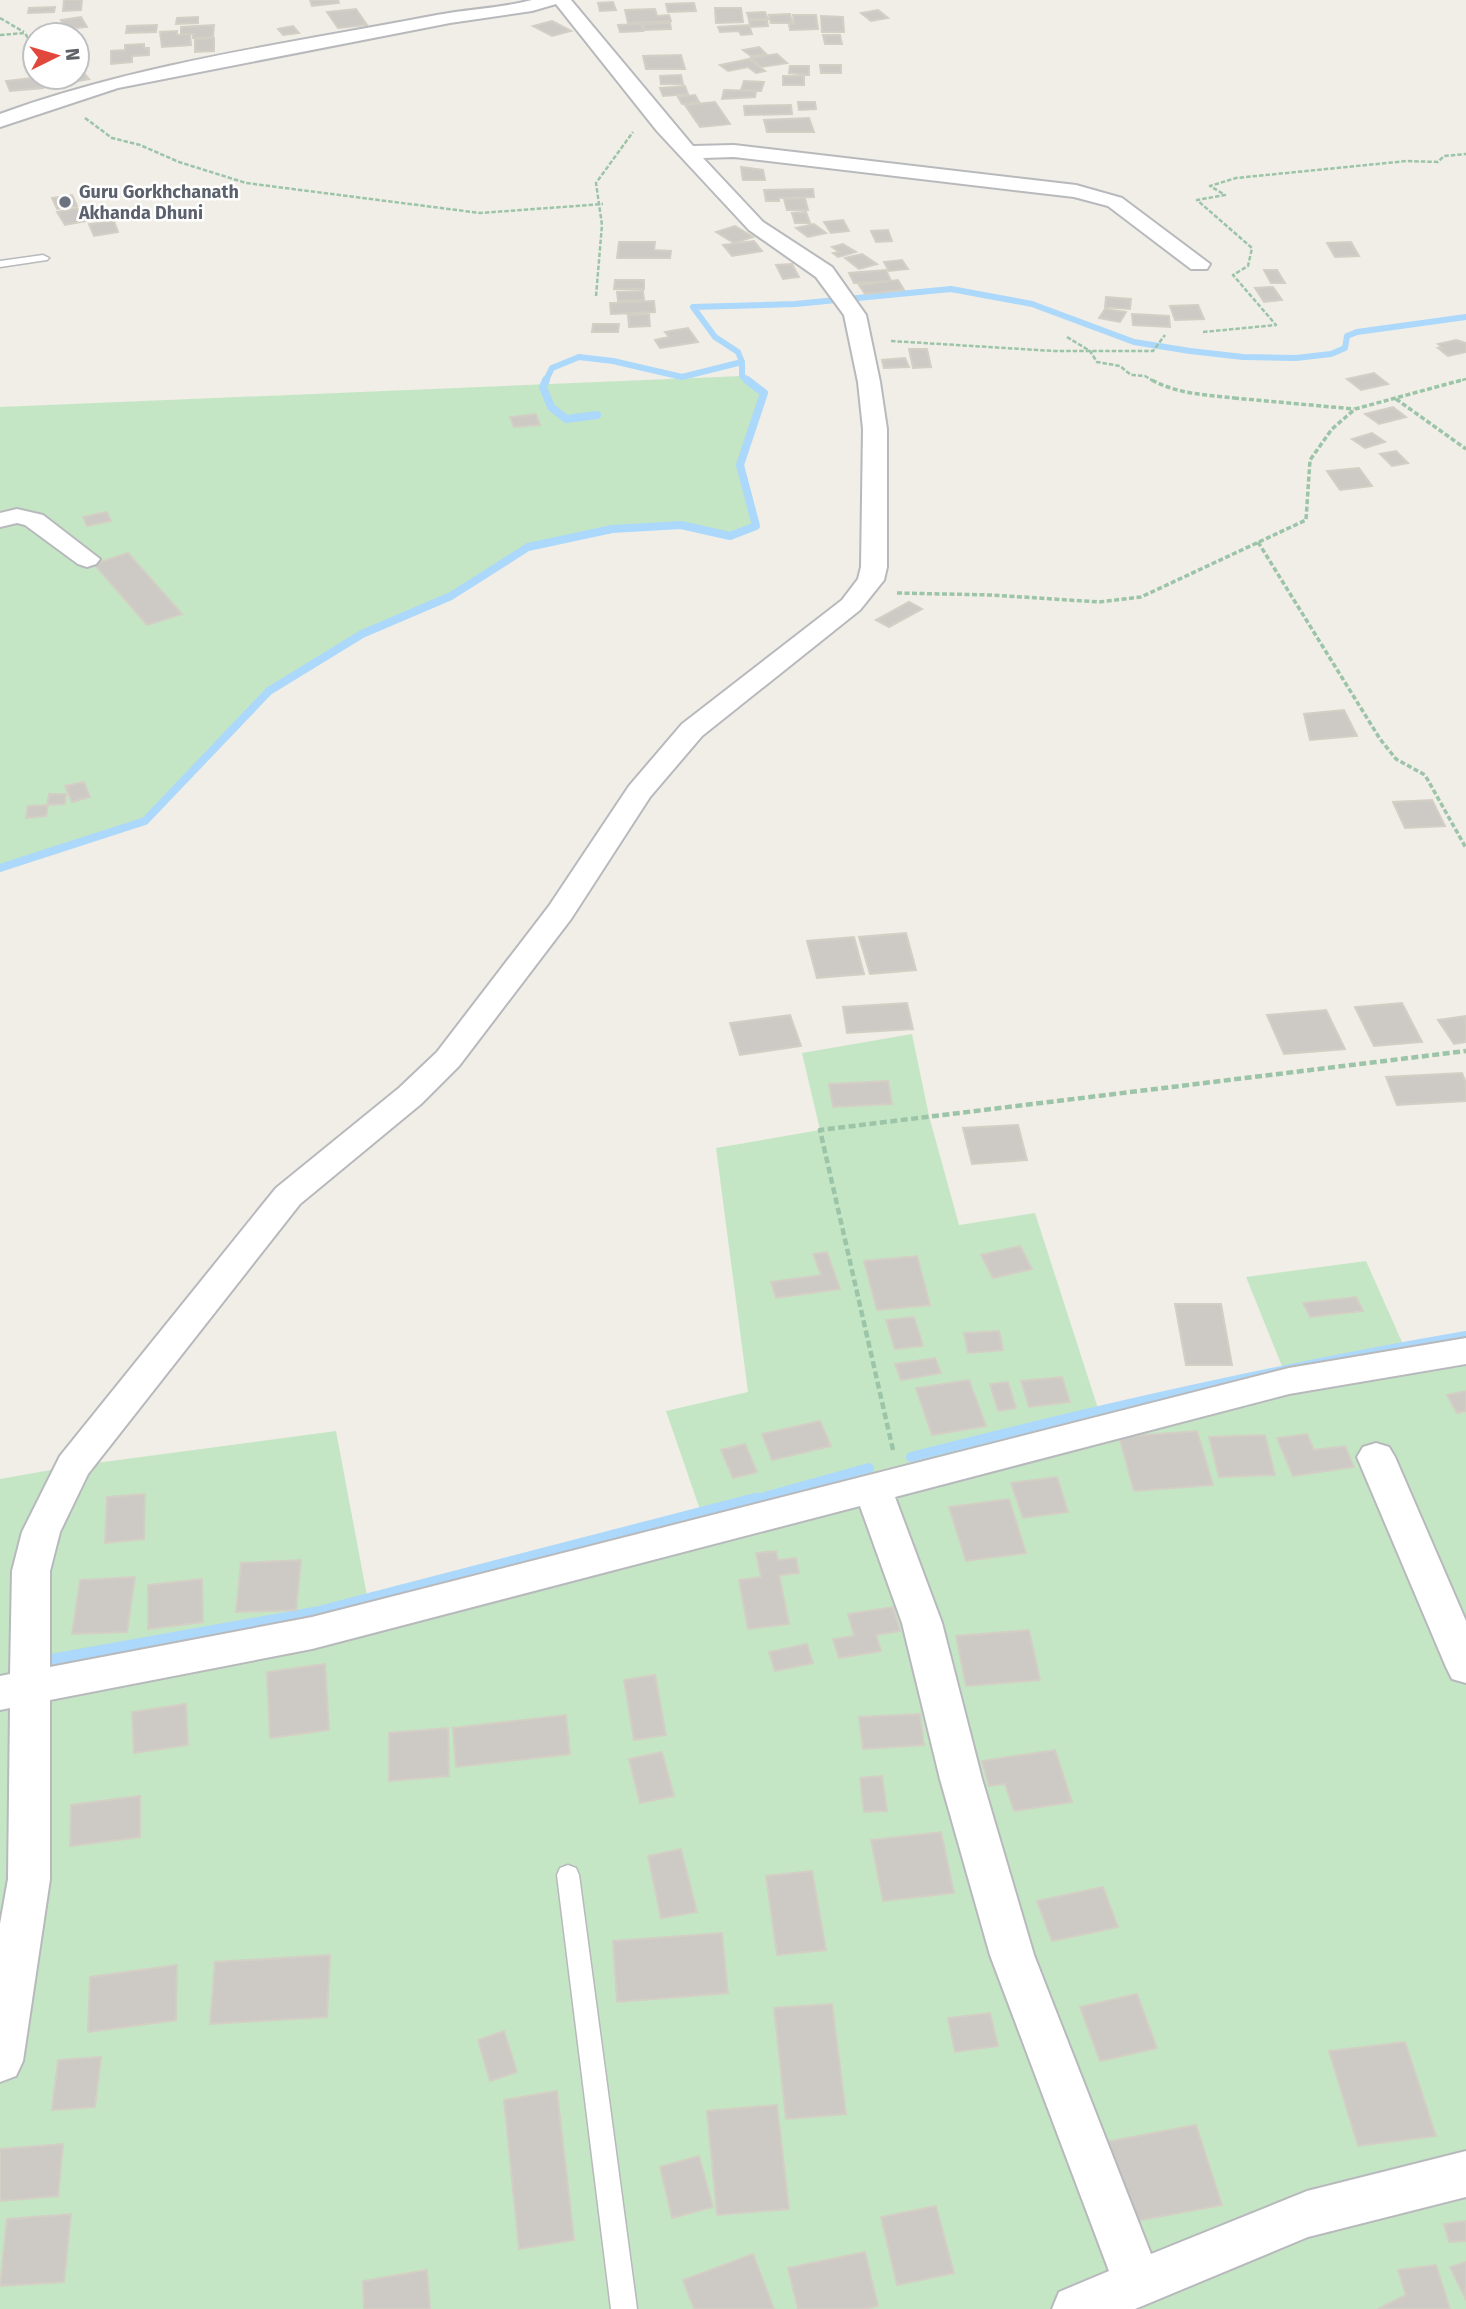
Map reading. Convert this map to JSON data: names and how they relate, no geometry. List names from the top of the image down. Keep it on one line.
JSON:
{"places":["Guru Gorkhchanath Akhanda Dhuni"],"north":"right"}
